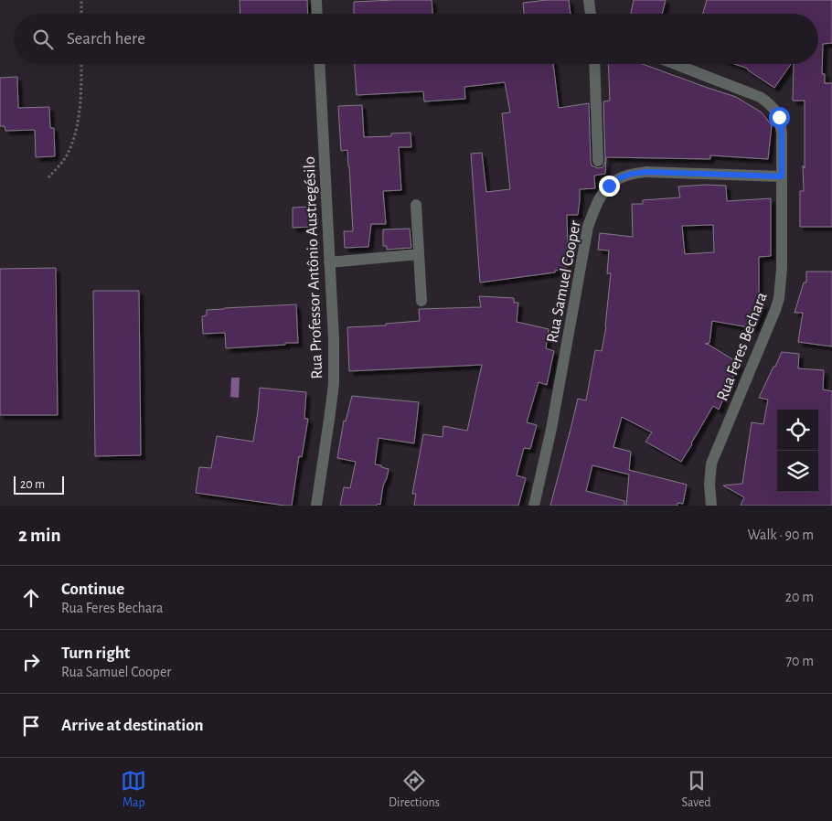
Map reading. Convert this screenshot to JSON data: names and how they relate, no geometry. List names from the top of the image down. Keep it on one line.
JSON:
{"streets":{"street":["Rua Professor Antônio Austregésilo","Rua Samuel Cooper","Rua Feres Bechara"]},"crossings":[["Rua Samuel Cooper","Rua Feres Bechara"]],"scale_bar":"20 m","page":{"search":"Search here","scale":"20 m","heading":["2 min","Walk · 90 m"],"list":[["Continue","Rua Feres Bechara","20 m"],["Turn right","Rua Samuel Cooper","70 m"],"Arrive at destination"],"nav":["Map","Directions","Saved"]}}
